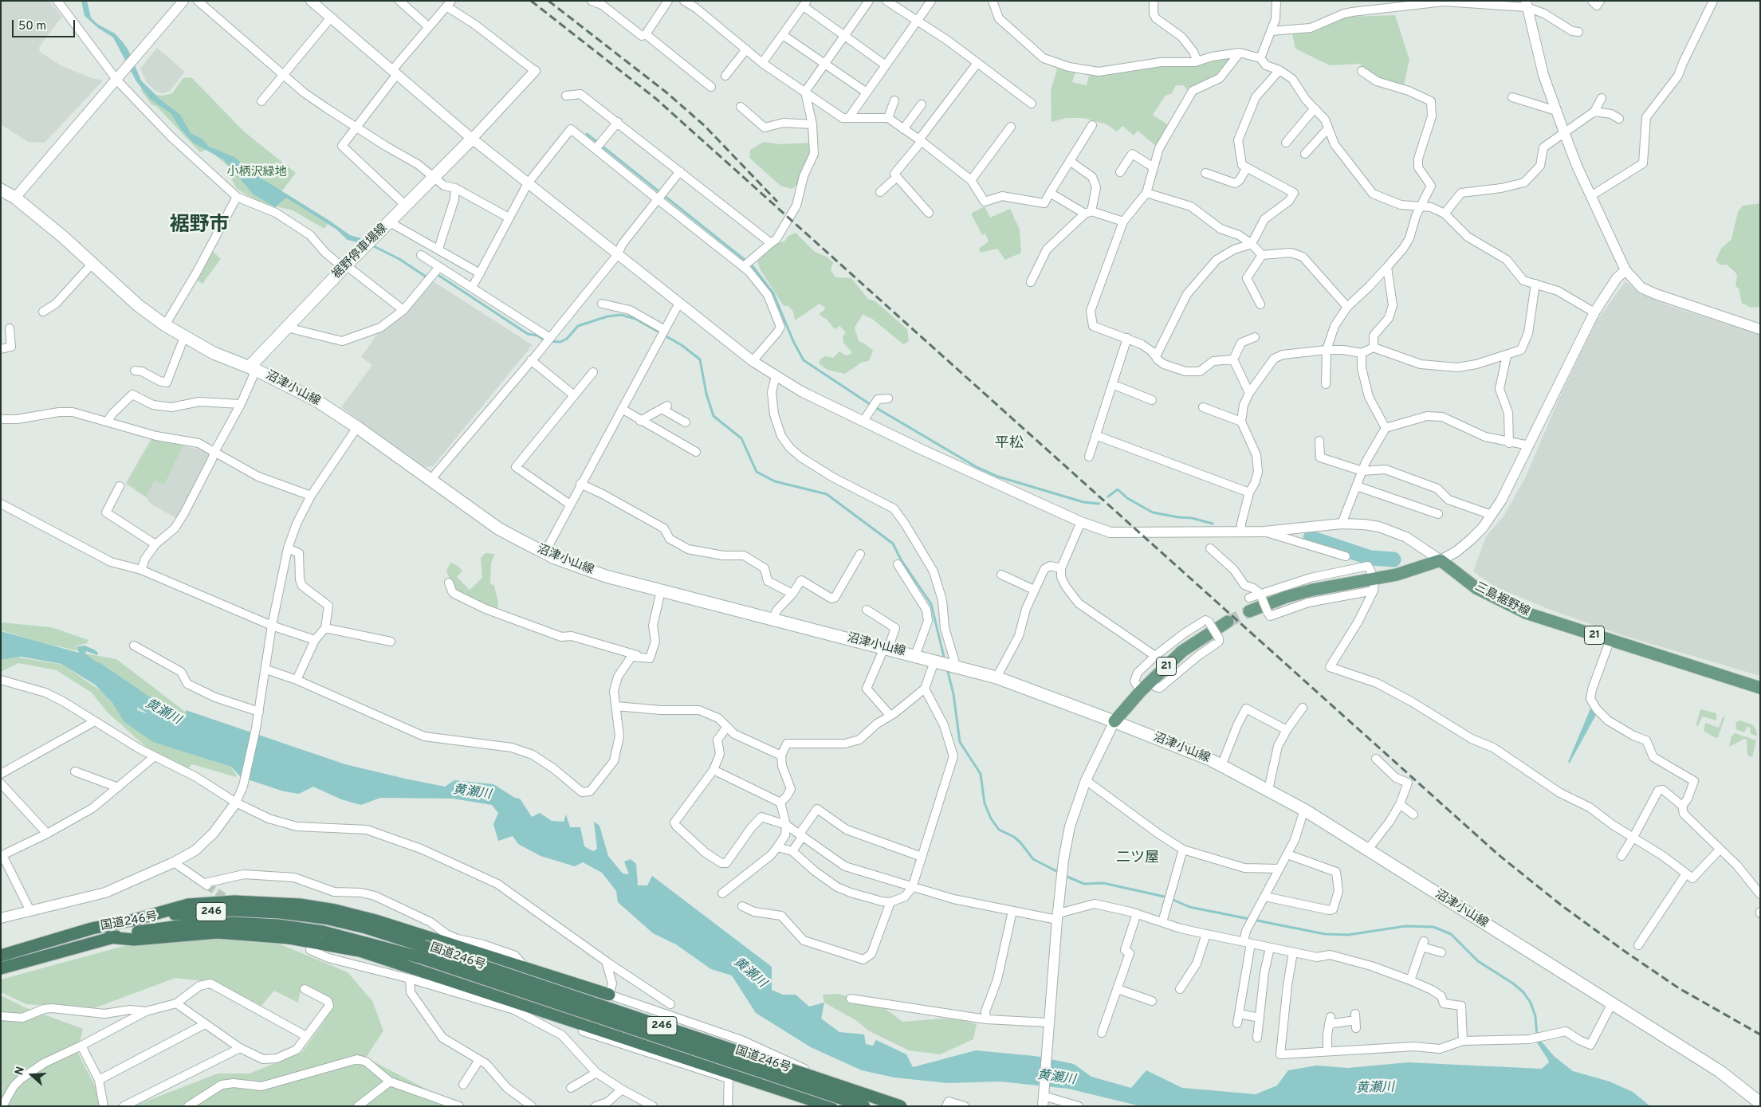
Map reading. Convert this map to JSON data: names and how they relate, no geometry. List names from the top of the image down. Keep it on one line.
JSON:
{"streets":{"highway":["246","国道246号"],"main road":["裾野停車場線","沼津小山線","三島裾野線","21"]},"crossings":[["裾野停車場線","沼津小山線"],["沼津小山線","21"]],"districts":["裾野市","平松","二ツ屋"],"water":["黄瀬川"],"parks":["小柄沢緑地"],"scale_bar":"50 m","north":"left"}
